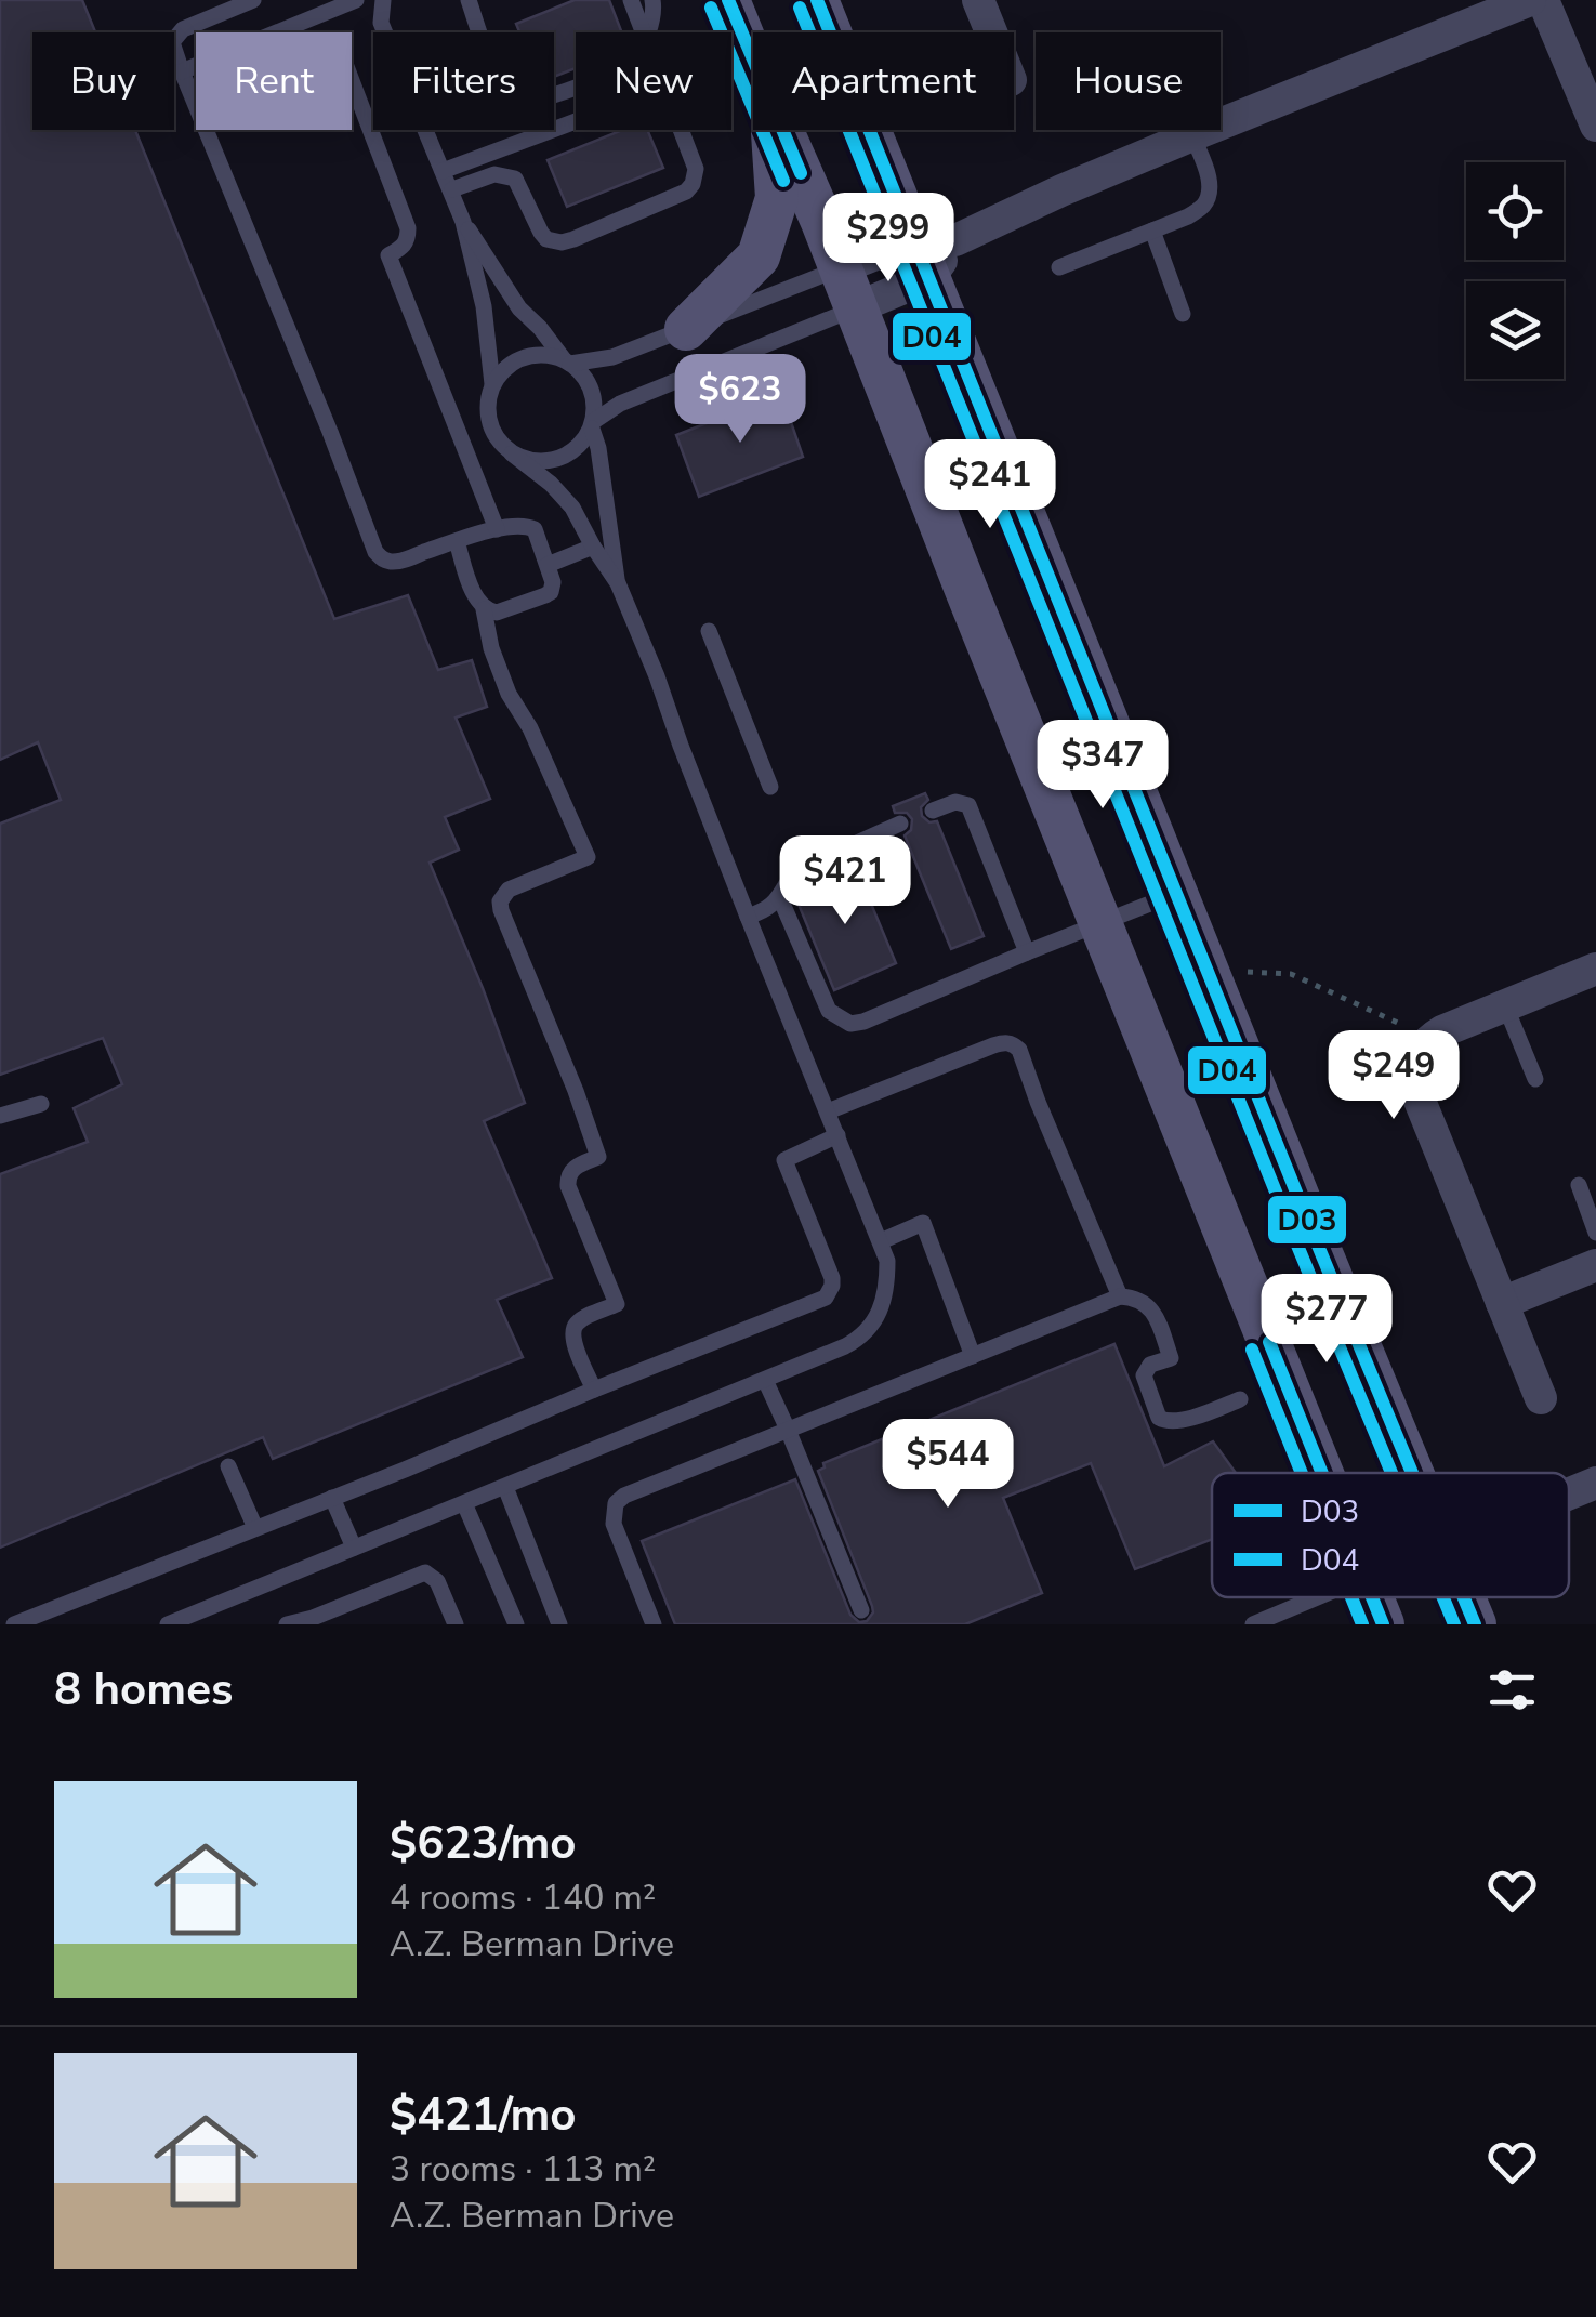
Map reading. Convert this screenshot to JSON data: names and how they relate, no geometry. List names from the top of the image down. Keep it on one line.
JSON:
{"lines":["transit line D03","transit line D04"],"legend":["D03","D04"],"page":{"chip":["Buy","Rent","Filters","New","Apartment","House"],"price":["$299","$623","$241","$347","$421","$249","$277","$544"],"heading":"8 homes","list":[{"name":"$623/mo","note":"4 rooms · 140 m² · A.Z. Berman Drive"},{"name":"$421/mo","note":"3 rooms · 113 m² · A.Z. Berman Drive"}]}}
